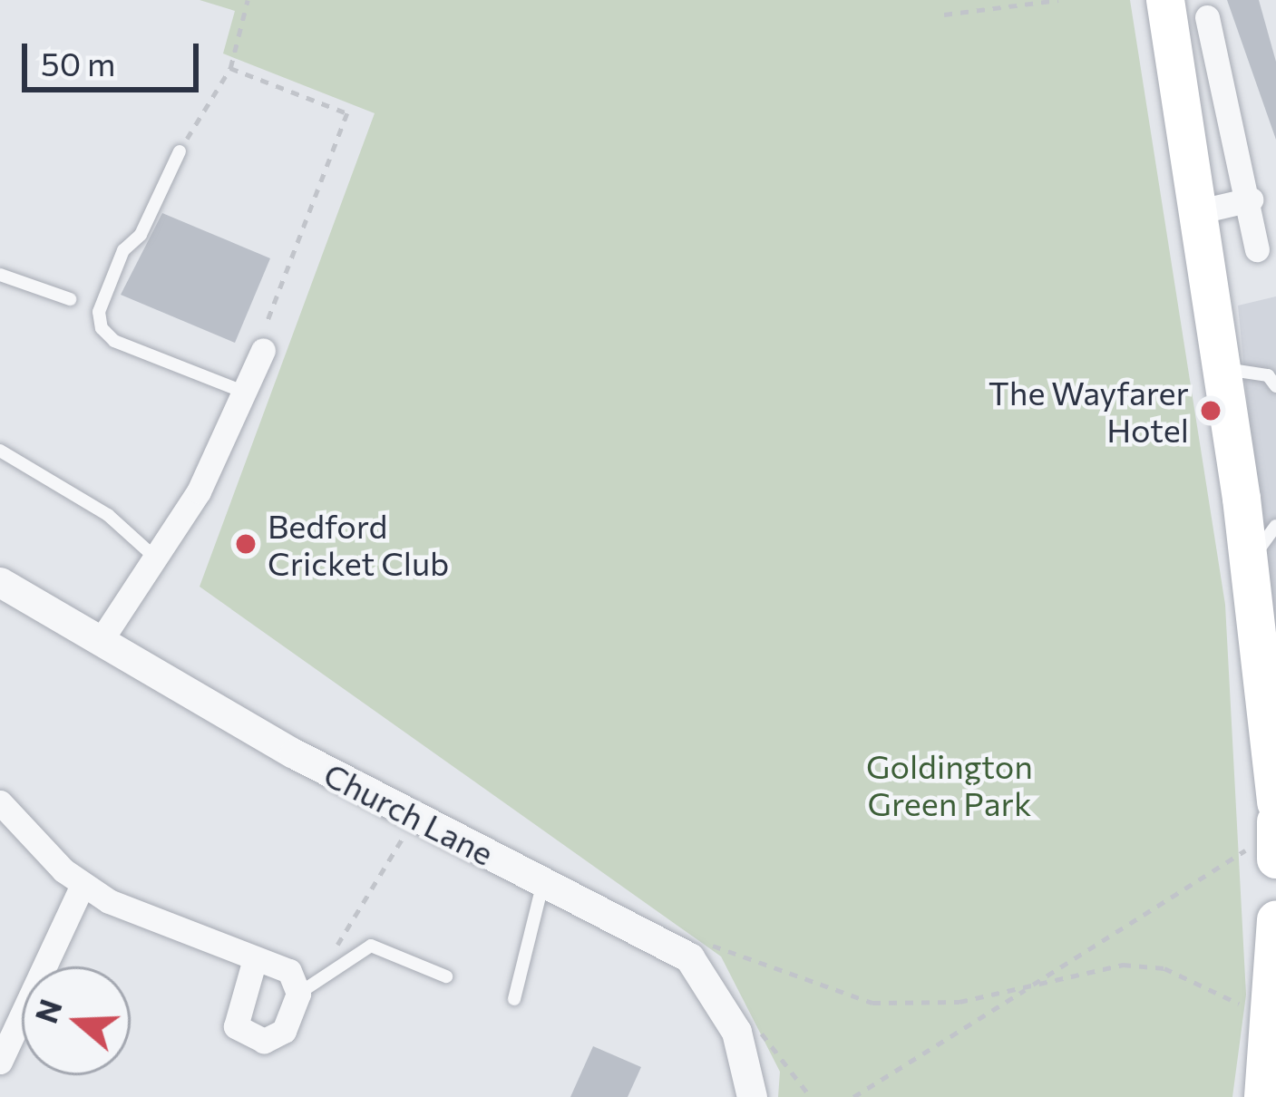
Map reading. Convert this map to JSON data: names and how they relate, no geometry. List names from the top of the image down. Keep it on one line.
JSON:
{"streets":{"street":["Church Lane"]},"parks":["Goldington Green Park"],"places":["The Wayfarer Hotel","Bedford Cricket Club"],"scale_bar":"50 m","north":"left"}
